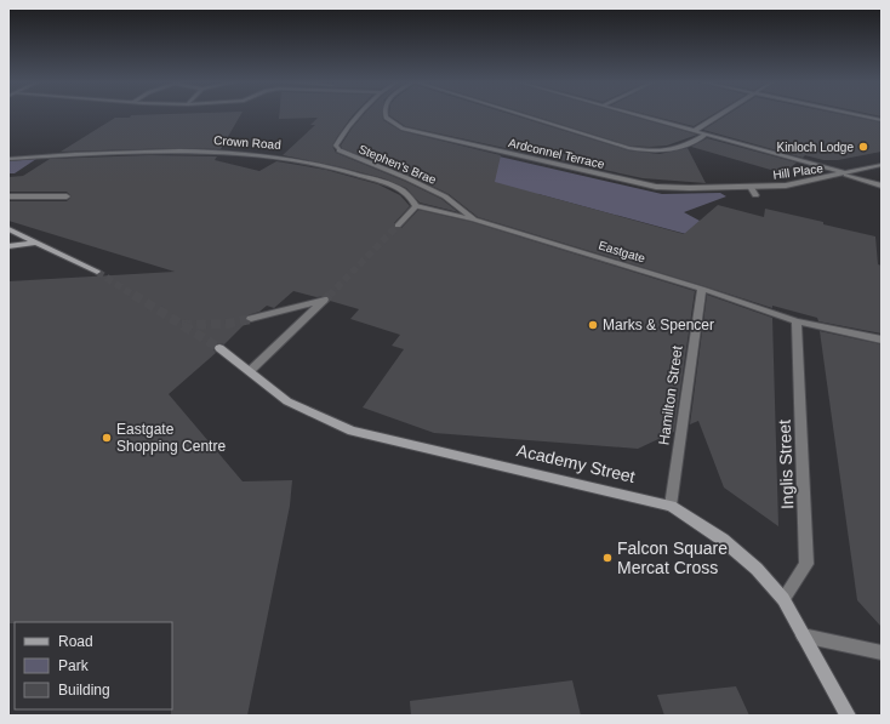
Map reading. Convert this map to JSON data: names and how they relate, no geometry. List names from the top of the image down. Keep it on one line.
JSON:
{"streets":{"main road":["Academy Street"],"street":["Crown Road","Ardconnel Terrace","Stephen's Brae","Hill Place","Eastgate","Hamilton Street","Inglis Street"]},"crossings":[["Ardconnel Terrace","Hill Place"],["Stephen's Brae","Eastgate"],["Eastgate","Hamilton Street"],["Eastgate","Inglis Street"],["Hamilton Street","Academy Street"],["Academy Street","Inglis Street"]],"places":["Kinloch Lodge","Marks & Spencer","Eastgate Shopping Centre","Falcon Square Mercat Cross"],"legend":["Road","Park","Building"]}
